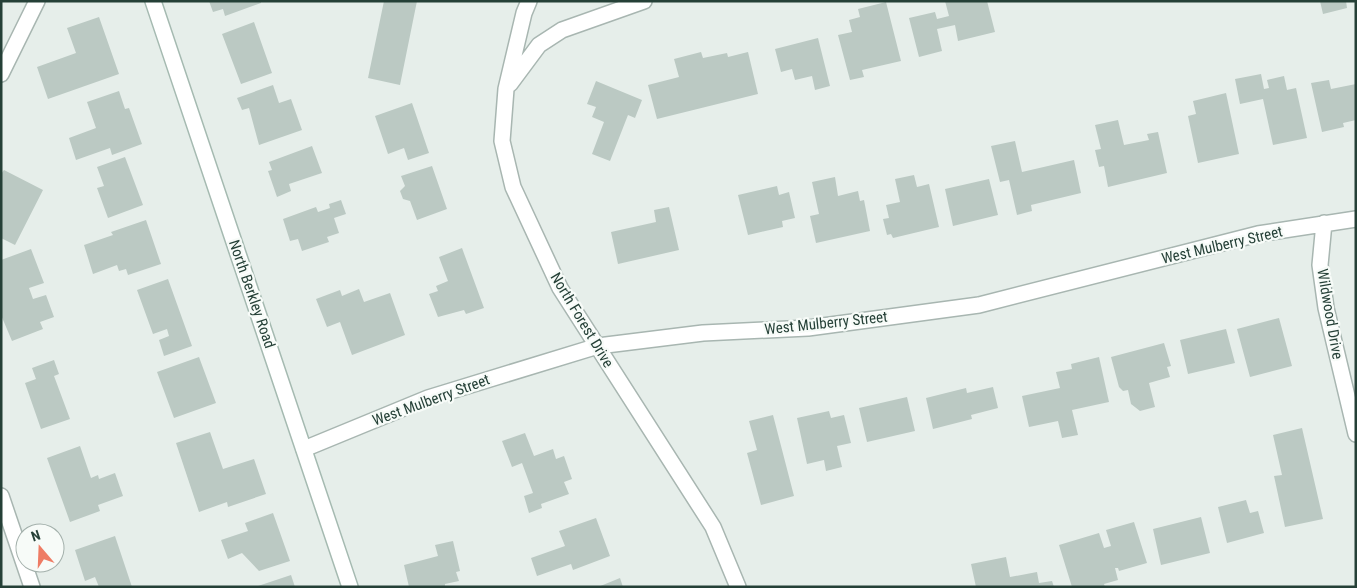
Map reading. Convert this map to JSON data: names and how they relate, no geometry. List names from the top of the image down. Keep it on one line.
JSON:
{"streets":{"street":["West Mulberry Street","North Berkley Road","Wildwood Drive","North Forest Drive"]},"crossings":[["West Mulberry Street","North Berkley Road"],["West Mulberry Street","Wildwood Drive"],["West Mulberry Street","North Forest Drive"]],"north":"top"}
